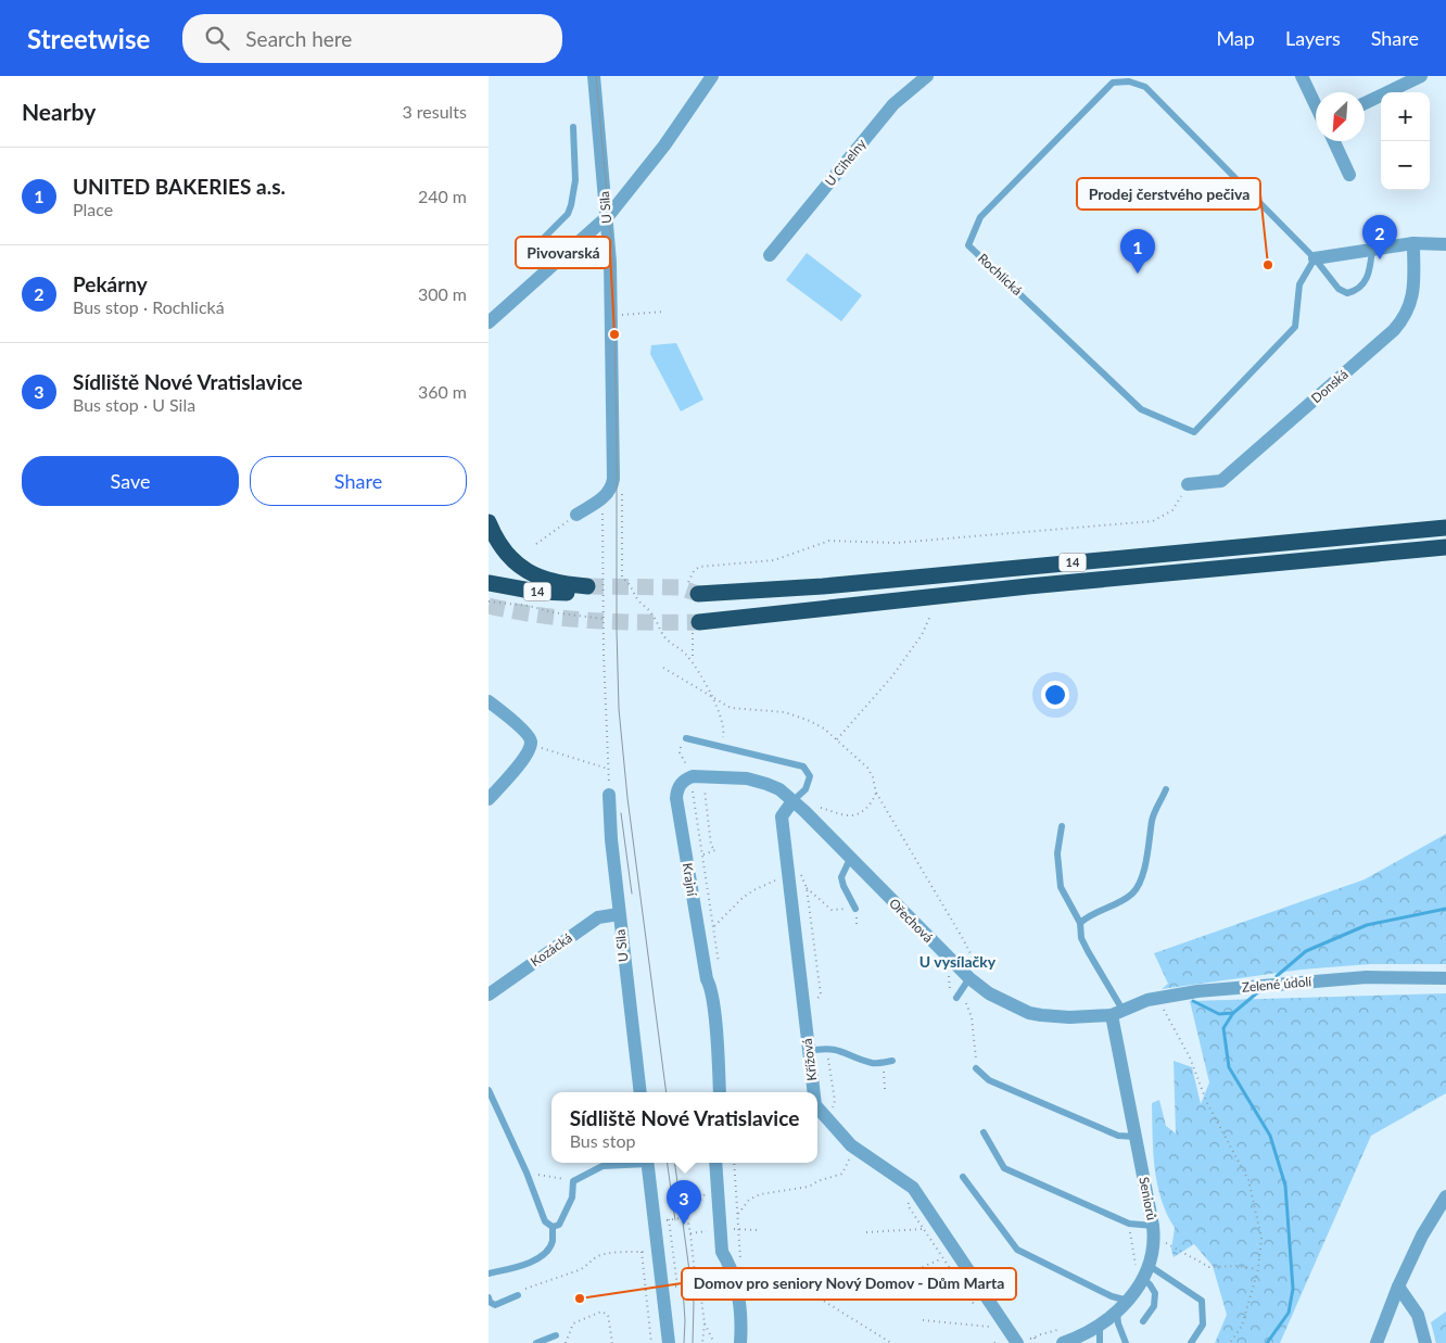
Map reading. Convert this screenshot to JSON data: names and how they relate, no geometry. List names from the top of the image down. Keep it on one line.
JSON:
{"streets":{"highway":["14"],"street":["U Cihelny","U Sila","Donská","Krajní","Ořechová","Kozácká","Zelené údolí","Křížová","Seniorů"],"lane":["Rochlická"]},"crossings":[["U Sila","Kozácká"],["Ořechová","Zelené údolí"],["Ořechová","Křížová"],["Ořechová","Seniorů"],["Zelené údolí","Seniorů"]],"districts":["U vysílačky"],"places":["Prodej čerstvého pečiva","Pivovarská","Domov pro seniory Nový Domov - Dům Marta"],"north":"bottom left","page":{"header":"Streetwise","search":"Search here","nav":["Map","Layers","Share"],"heading":["Nearby","3 results"],"map_buttons":["+","−"],"list":[{"mark":"1","name":"UNITED BAKERIES a.s.","note":"Place","value":"240 m"},{"mark":"2","name":"Pekárny","note":"Bus stop · Rochlická","value":"300 m"},{"mark":"3","name":"Sídliště Nové Vratislavice","note":"Bus stop · U Sila","value":"360 m"}],"pins":["2","1","3"],"buttons":["Save","Share"],"popup":["Sídliště Nové Vratislavice","Bus stop"]}}
